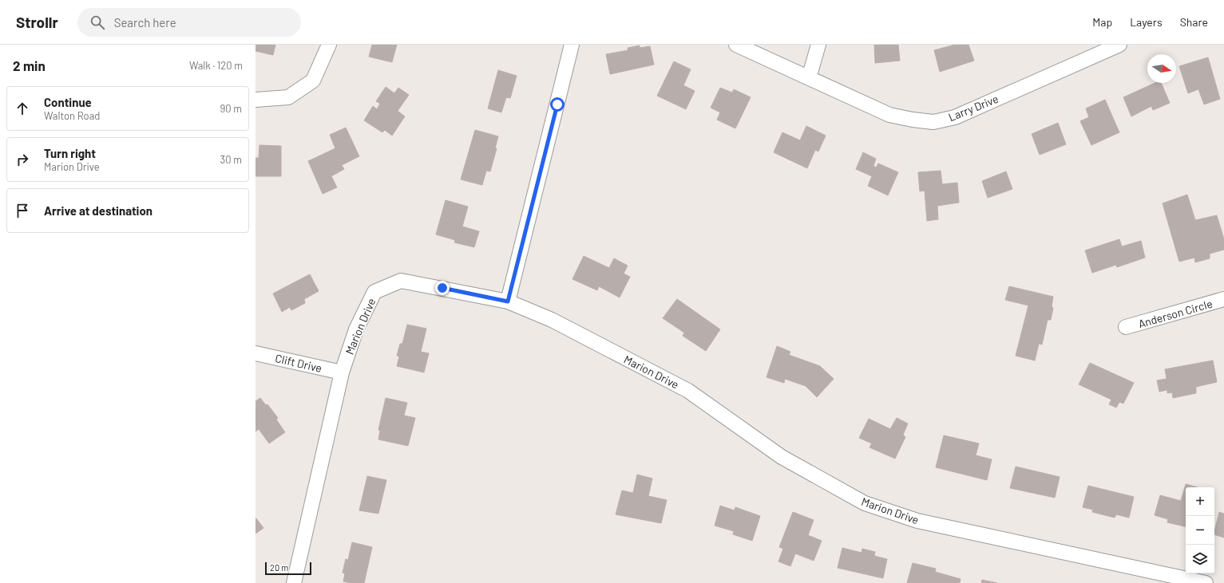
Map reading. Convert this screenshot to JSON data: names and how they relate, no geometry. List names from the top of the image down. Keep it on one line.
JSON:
{"streets":{"street":["Larry Drive","Anderson Circle","Marion Drive","Clift Drive"]},"crossings":[["Marion Drive","Clift Drive"]],"scale_bar":"20 m","north":"right","page":{"header":"Strollr","search":"Search here","nav":["Map","Layers","Share"],"heading":["2 min","Walk · 120 m"],"list":[["Continue","Walton Road","90 m"],["Turn right","Marion Drive","30 m"],"Arrive at destination"],"map_buttons":["+","−"],"scale":"20 m"}}
